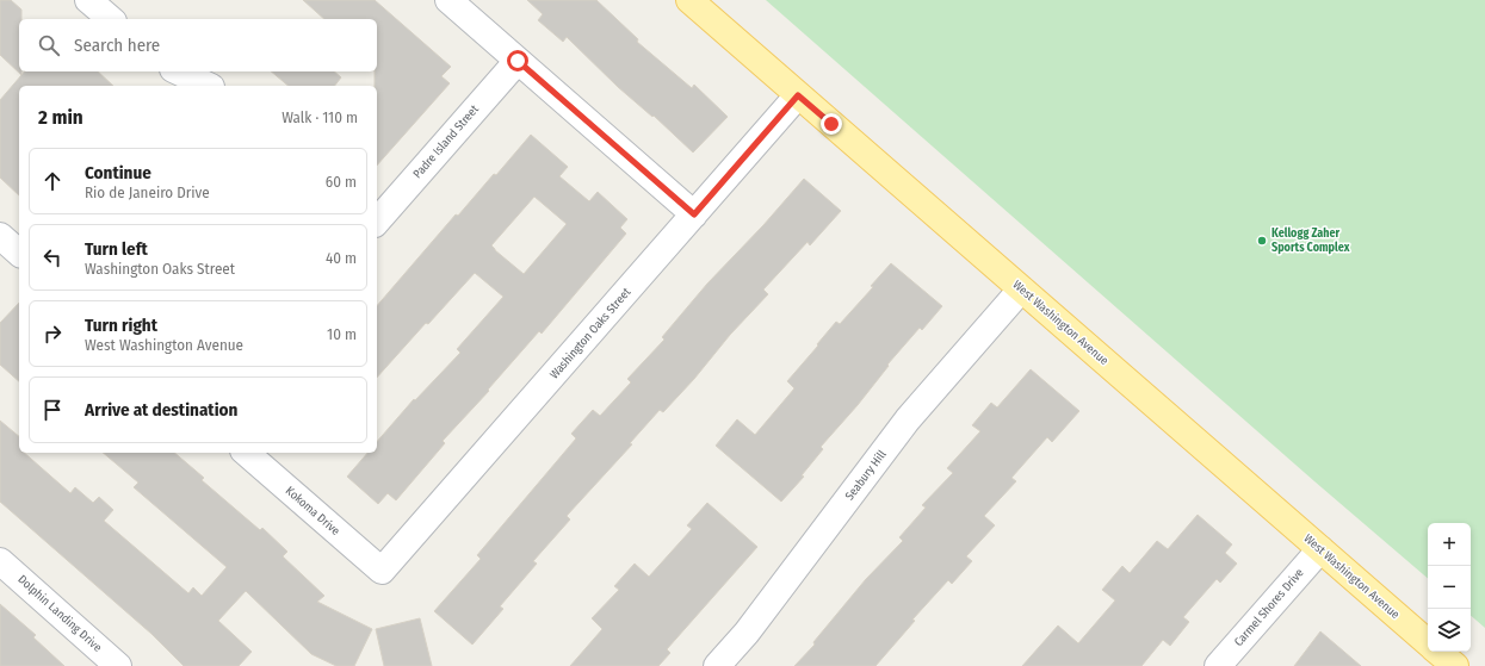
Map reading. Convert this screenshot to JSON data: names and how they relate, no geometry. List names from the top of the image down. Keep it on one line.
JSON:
{"streets":{"main road":["West Washington Avenue"],"street":["Padre Island Street","Washington Oaks Street","Seabury Hill","Kokoma Drive","Carmel Shores Drive","Dolphin Landing Drive"]},"crossings":[["West Washington Avenue","Washington Oaks Street"],["West Washington Avenue","Seabury Hill"],["West Washington Avenue","Carmel Shores Drive"],["Washington Oaks Street","Kokoma Drive"]],"places":["Kellogg Zaher Sports Complex"],"page":{"search":"Search here","heading":["2 min","Walk · 110 m"],"list":[["Continue","Rio de Janeiro Drive","60 m"],["Turn left","Washington Oaks Street","40 m"],["Turn right","West Washington Avenue","10 m"],"Arrive at destination"],"map_buttons":["+","−"]}}
